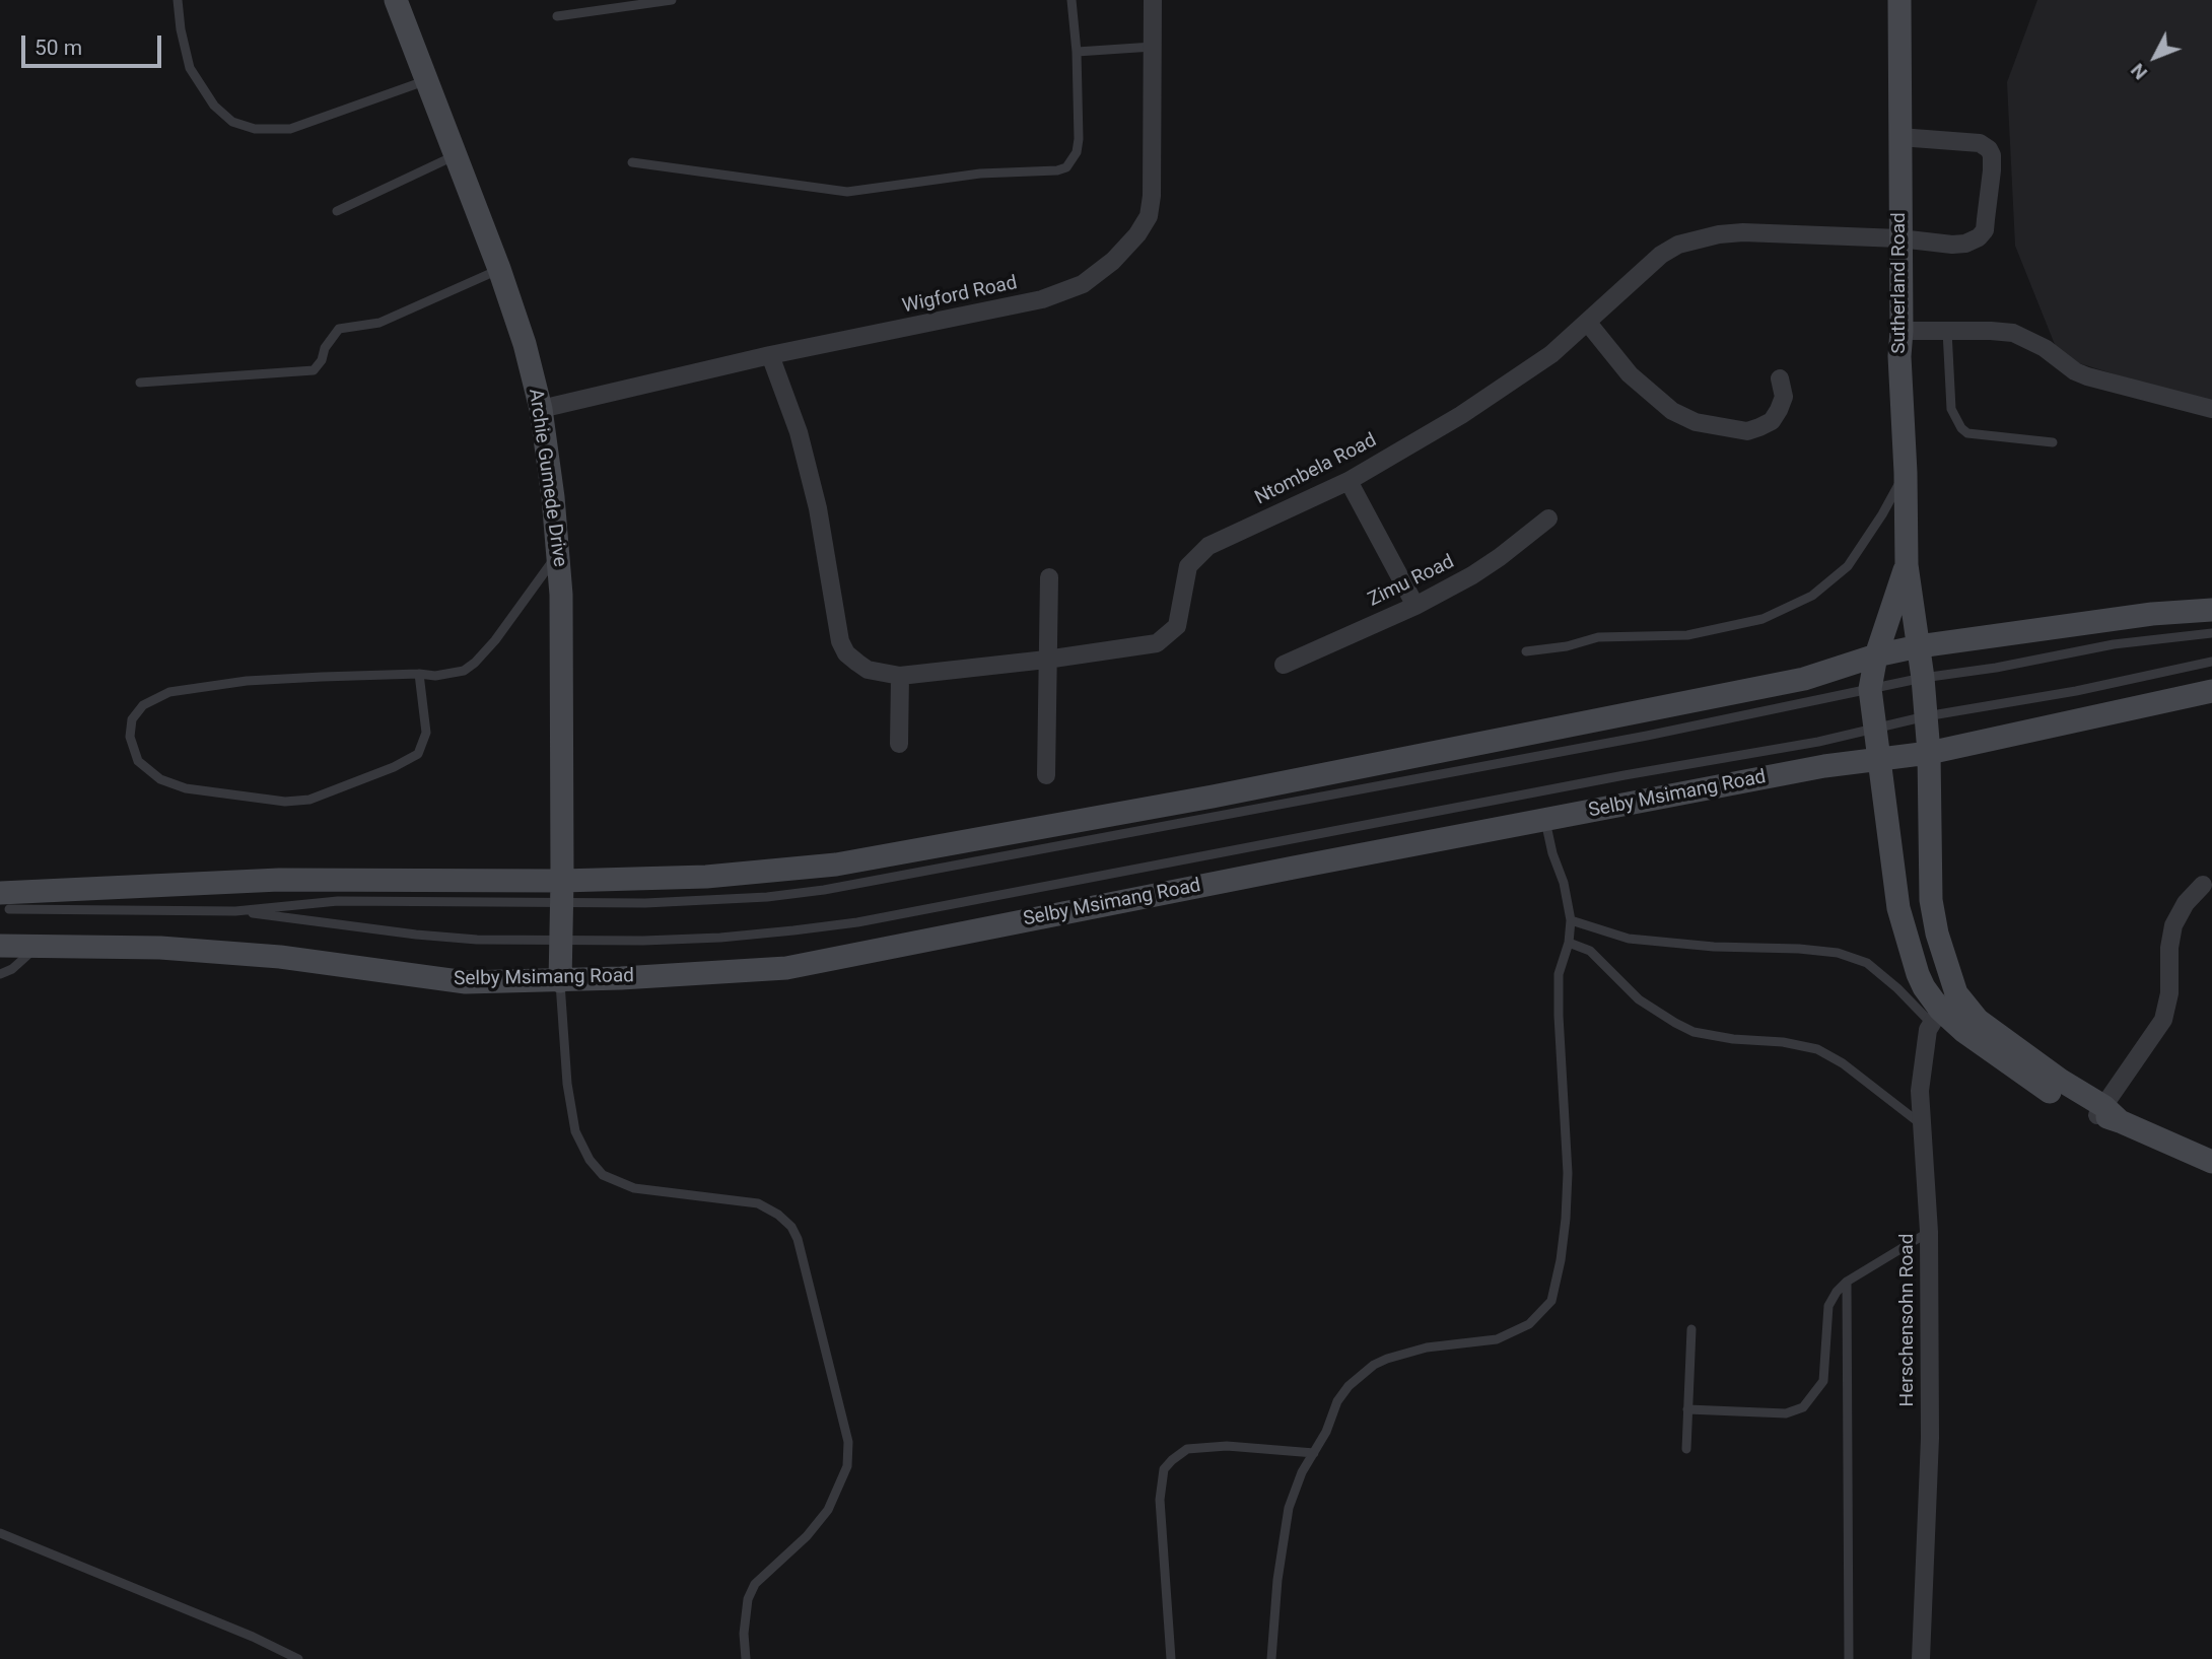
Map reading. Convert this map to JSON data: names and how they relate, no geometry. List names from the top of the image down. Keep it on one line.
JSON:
{"streets":{"main road":["Sutherland Road","Archie Gumede Drive","Selby Msimang Road"],"street":["Wigford Road","Ntombela Road","Zimu Road","Herschensohn Road"]},"crossings":[["Sutherland Road","Ntombela Road"],["Wigford Road","Ntombela Road"],["Wigford Road","Archie Gumede Drive"],["Archie Gumede Drive","Selby Msimang Road"]],"scale_bar":"50 m","north":"bottom left"}
